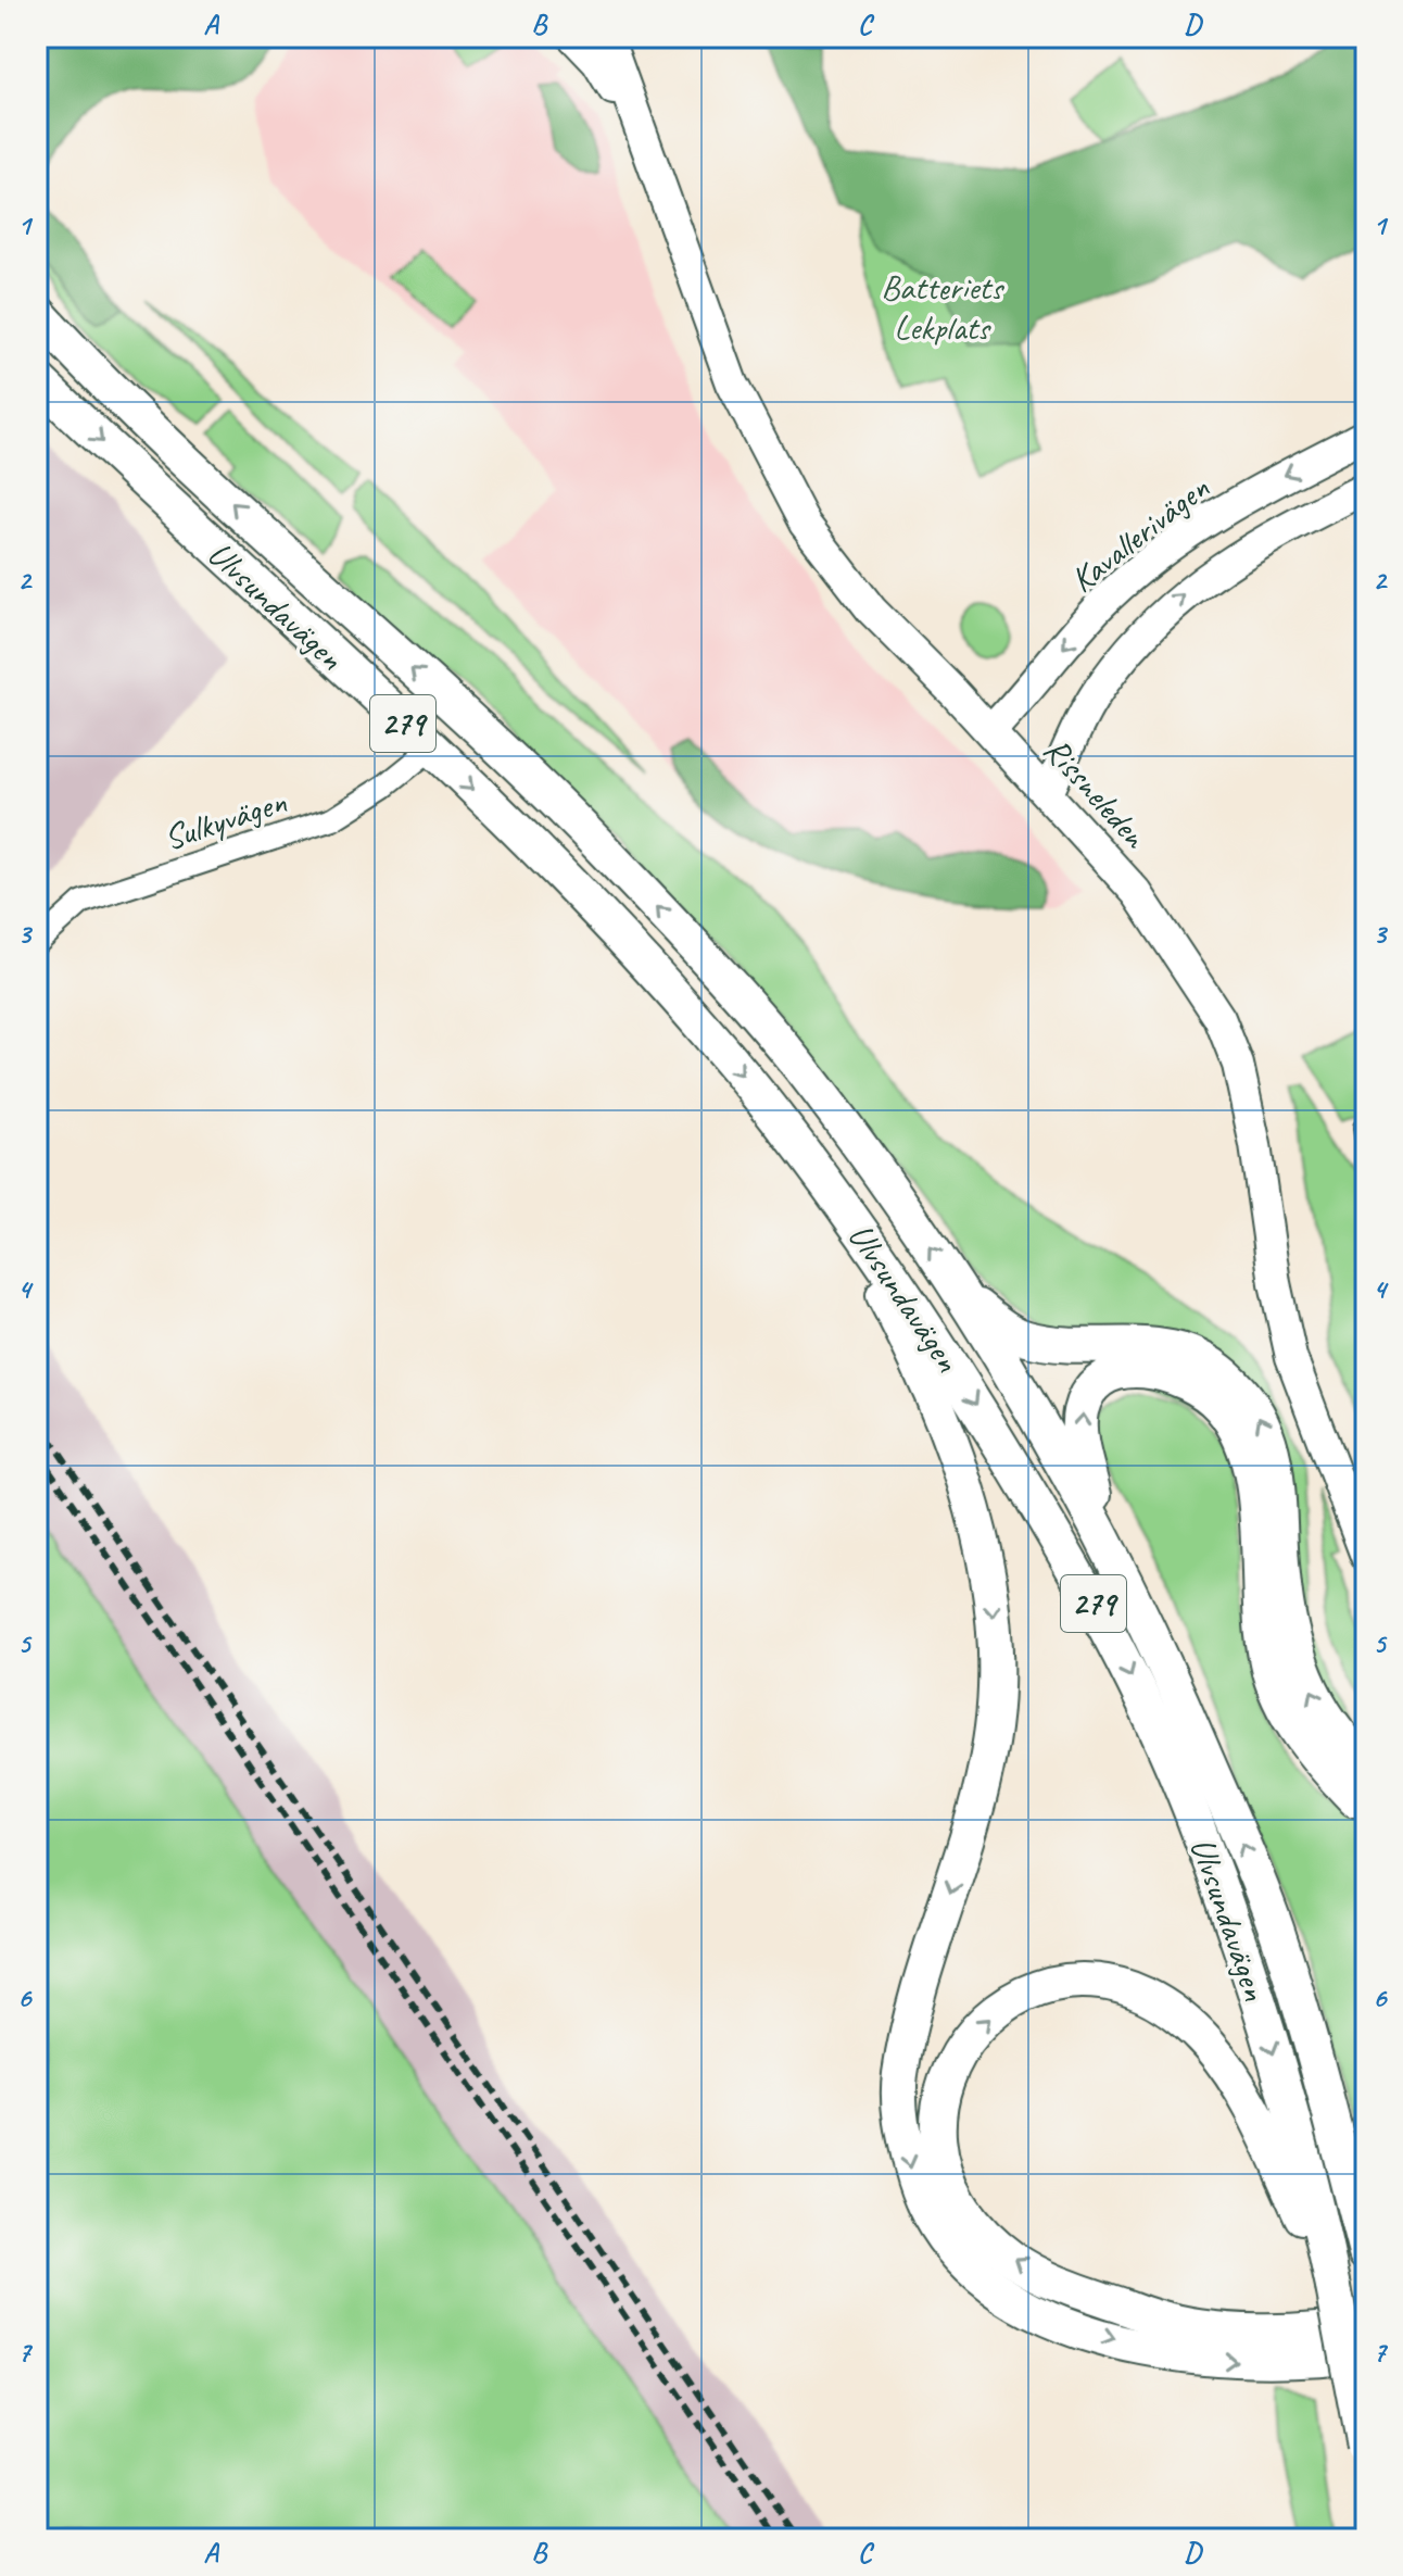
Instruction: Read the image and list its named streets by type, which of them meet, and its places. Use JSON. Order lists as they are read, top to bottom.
{
  "streets": {
    "main road": ["Ulvsundavägen", "279"],
    "street": ["Kavallerivägen", "Rissneleden", "Sulkyvägen"]
  },
  "crossings": [
    ["Kavallerivägen", "Rissneleden"],
    ["Ulvsundavägen", "Sulkyvägen"]
  ],
  "parks": ["Batteriets Lekplats"],
  "grid": {
    "columns": [
      "A",
      "B",
      "C",
      "D"
    ],
    "rows": [
      "1",
      "2",
      "3",
      "4",
      "5",
      "6",
      "7"
    ]
  }
}
